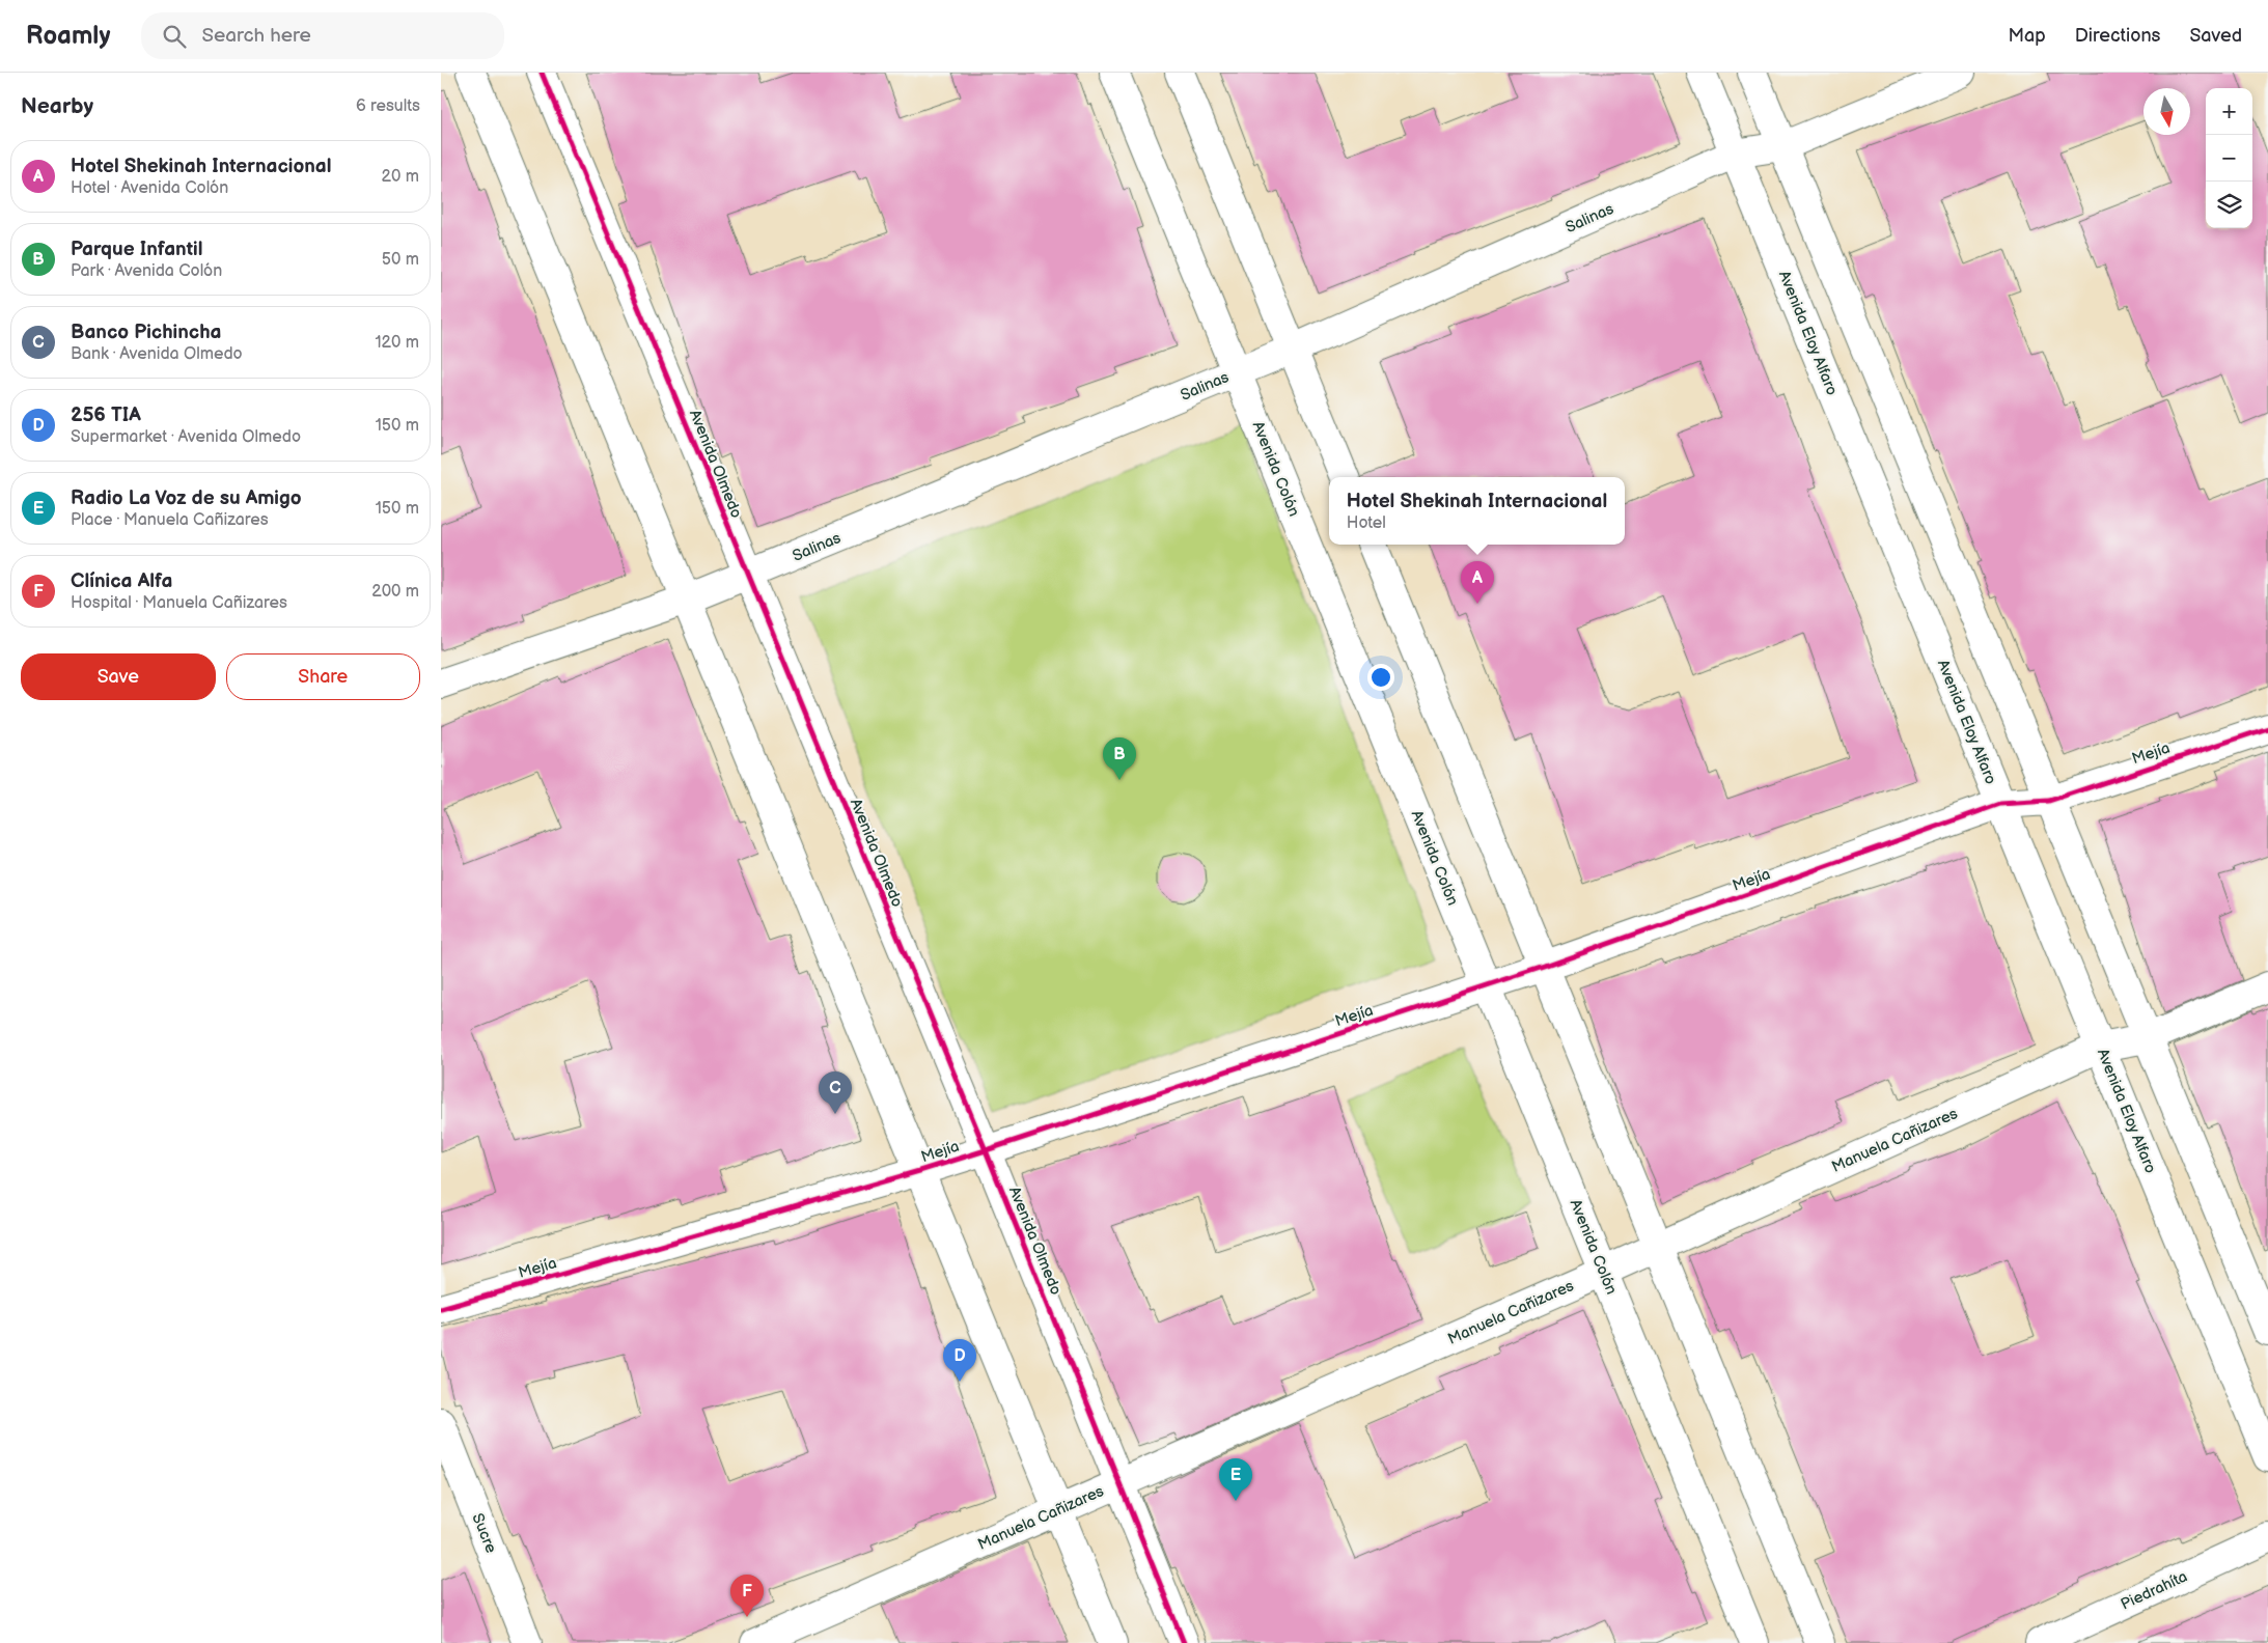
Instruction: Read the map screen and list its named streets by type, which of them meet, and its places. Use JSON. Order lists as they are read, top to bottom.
{
  "streets": {
    "street": [
      "Salinas",
      "Avenida Eloy Alfaro",
      "Avenida Olmedo",
      "Avenida Colón",
      "Mejía",
      "Manuela Cañizares",
      "Sucre",
      "Piedrahíta"
    ]
  },
  "crossings": [
    ["Salinas", "Avenida Eloy Alfaro"],
    ["Salinas", "Avenida Olmedo"],
    ["Salinas", "Avenida Colón"],
    ["Avenida Eloy Alfaro", "Mejía"],
    ["Avenida Eloy Alfaro", "Manuela Cañizares"],
    ["Avenida Olmedo", "Mejía"],
    ["Avenida Olmedo", "Manuela Cañizares"],
    ["Avenida Colón", "Mejía"],
    ["Avenida Colón", "Manuela Cañizares"]
  ],
  "north": "bottom",
  "page": {
    "header": "Roamly",
    "search": "Search here",
    "nav": ["Map", "Directions", "Saved"],
    "heading": ["Nearby", "6 results"],
    "map_buttons": ["+", "−"],
    "list": [
      {
        "mark": "A",
        "name": "Hotel Shekinah Internacional",
        "note": "Hotel · Avenida Colón",
        "value": "20 m"
      },
      {
        "mark": "B",
        "name": "Parque Infantil",
        "note": "Park · Avenida Colón",
        "value": "50 m"
      },
      {
        "mark": "C",
        "name": "Banco Pichincha",
        "note": "Bank · Avenida Olmedo",
        "value": "120 m"
      },
      {
        "mark": "D",
        "name": "256 TIA",
        "note": "Supermarket · Avenida Olmedo",
        "value": "150 m"
      },
      {
        "mark": "E",
        "name": "Radio La Voz de su Amigo",
        "note": "Place · Manuela Cañizares",
        "value": "150 m"
      },
      {
        "mark": "F",
        "name": "Clínica Alfa",
        "note": "Hospital · Manuela Cañizares",
        "value": "200 m"
      }
    ],
    "popup": ["Hotel Shekinah Internacional", "Hotel"],
    "pins": [
      "A",
      "B",
      "C",
      "D",
      "E",
      "F"
    ],
    "buttons": ["Save", "Share"]
  }
}
